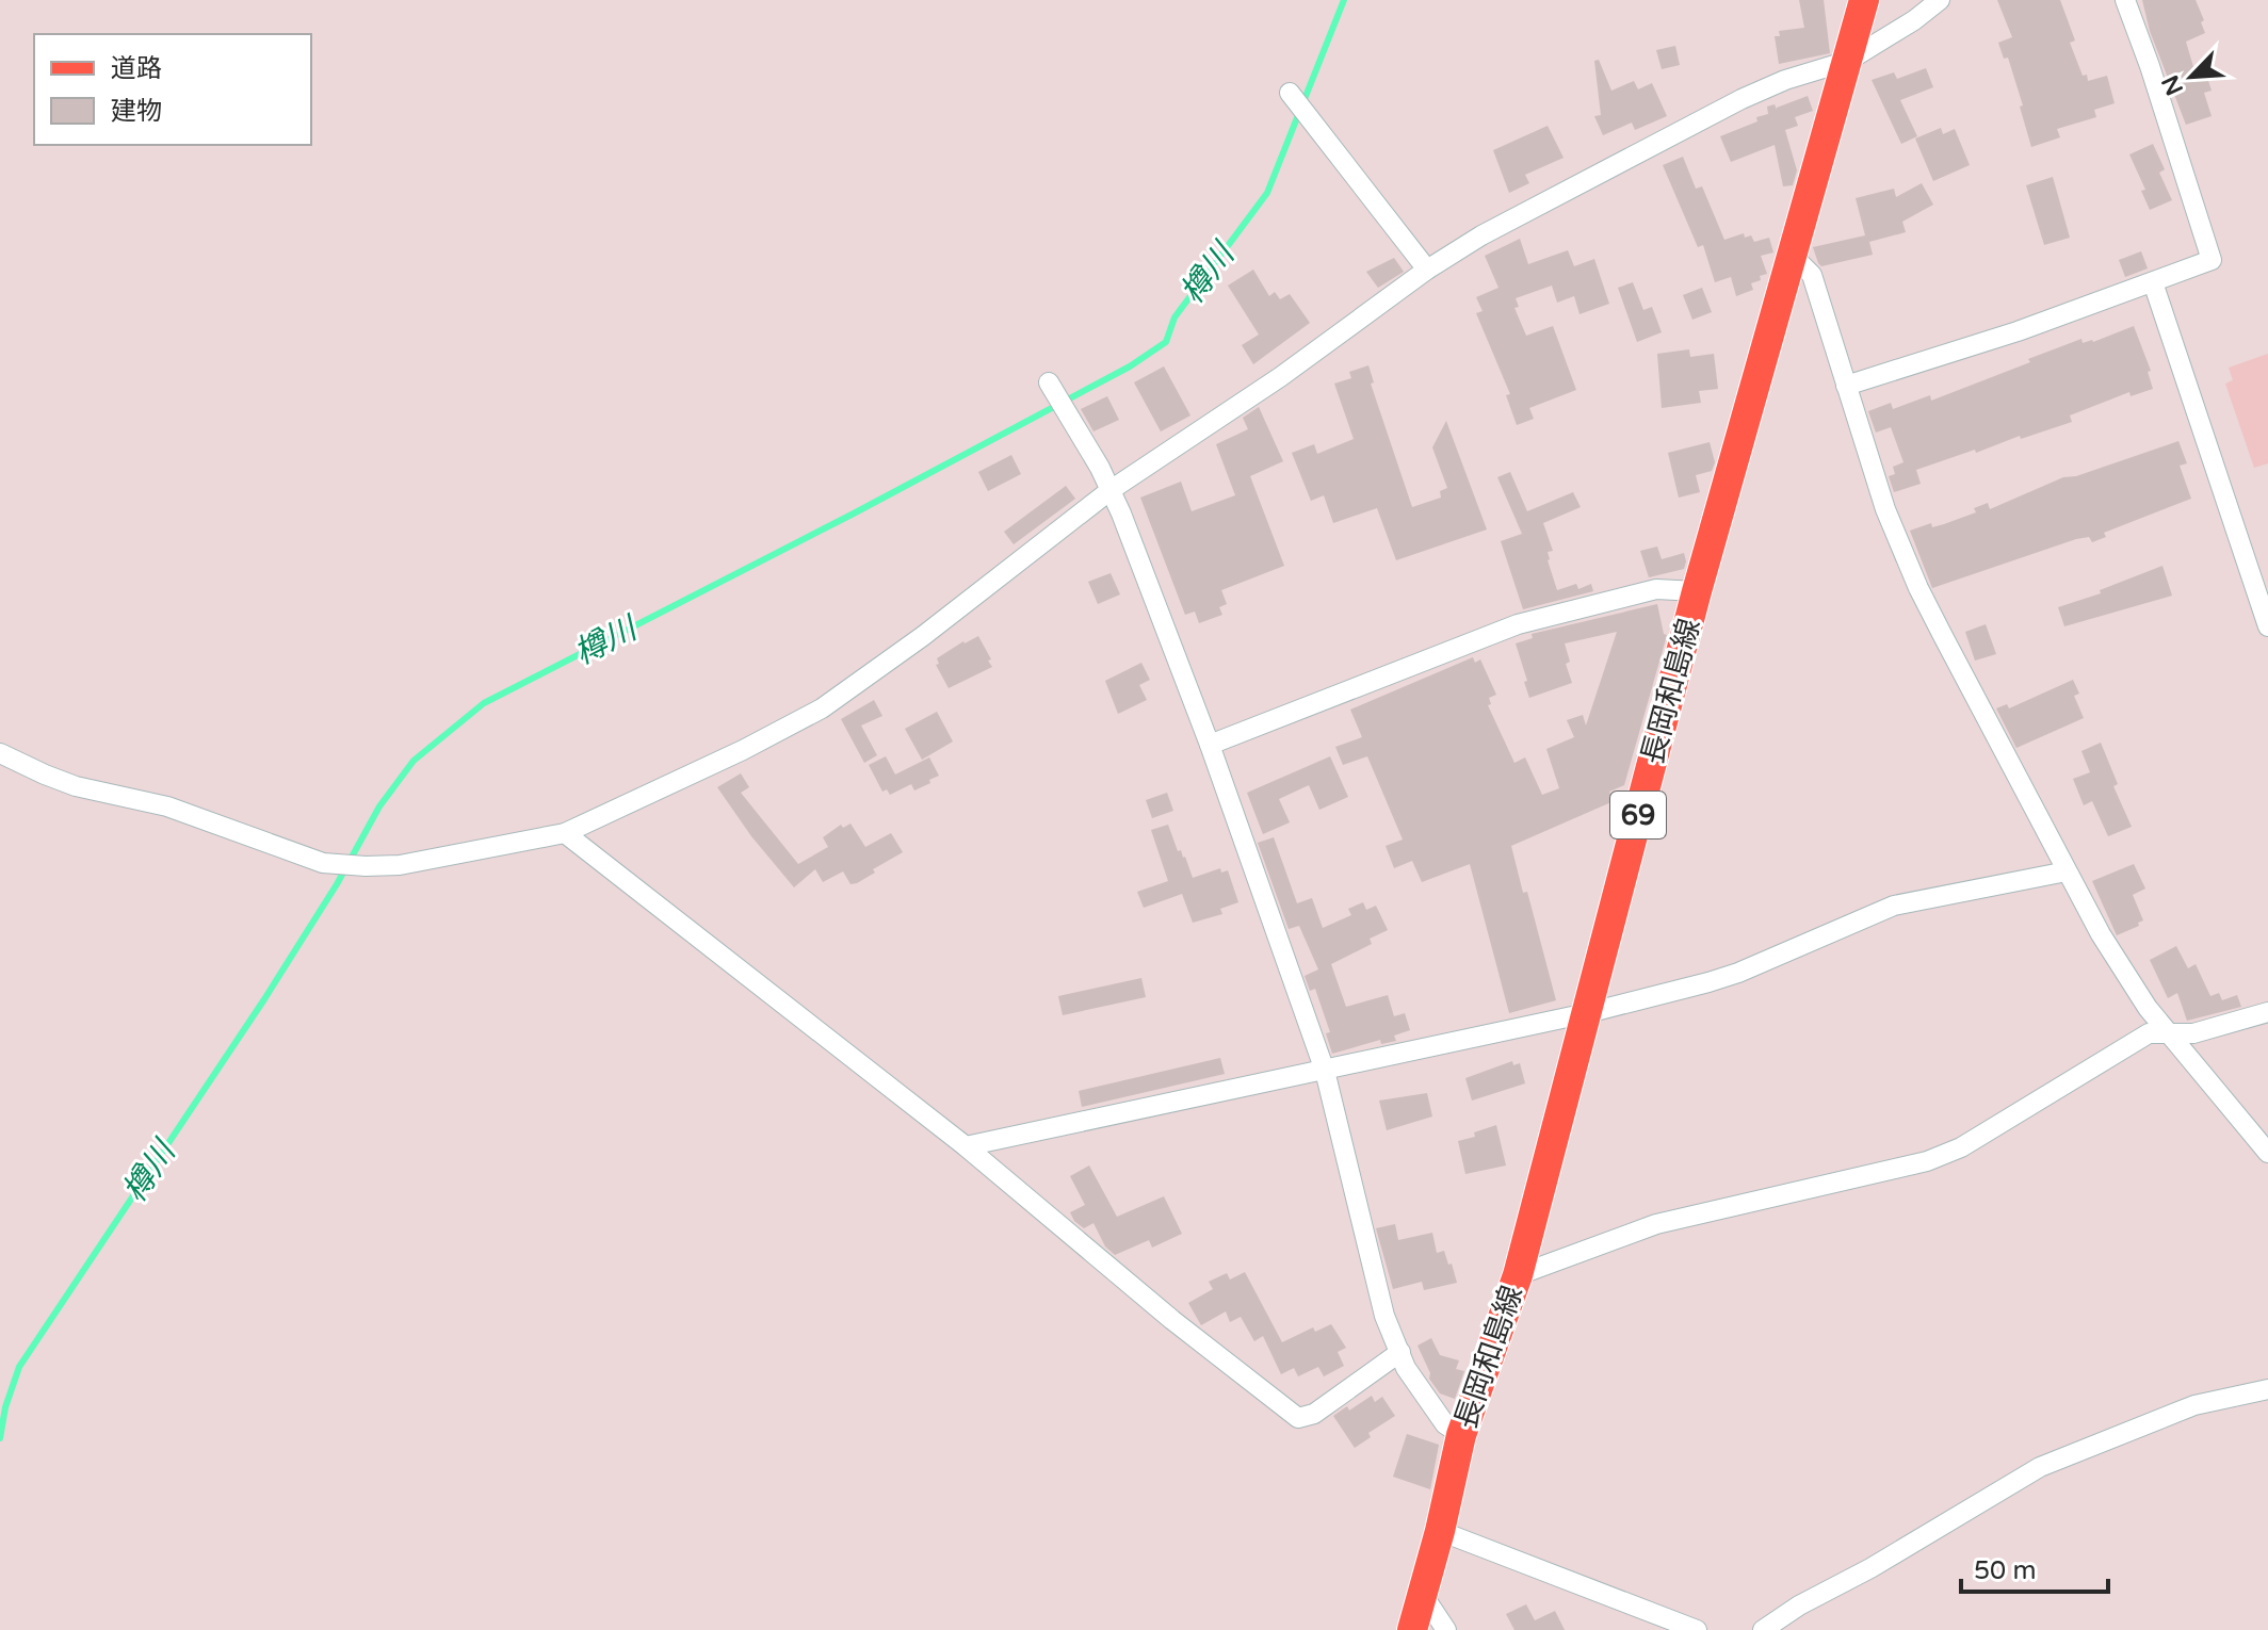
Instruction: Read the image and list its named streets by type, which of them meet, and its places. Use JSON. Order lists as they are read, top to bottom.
{
  "streets": {
    "main road": ["長岡和島線", "69"]
  },
  "water": ["樽川"],
  "legend": ["道路", "建物"],
  "scale_bar": "50 m",
  "north": "bottom left"
}
